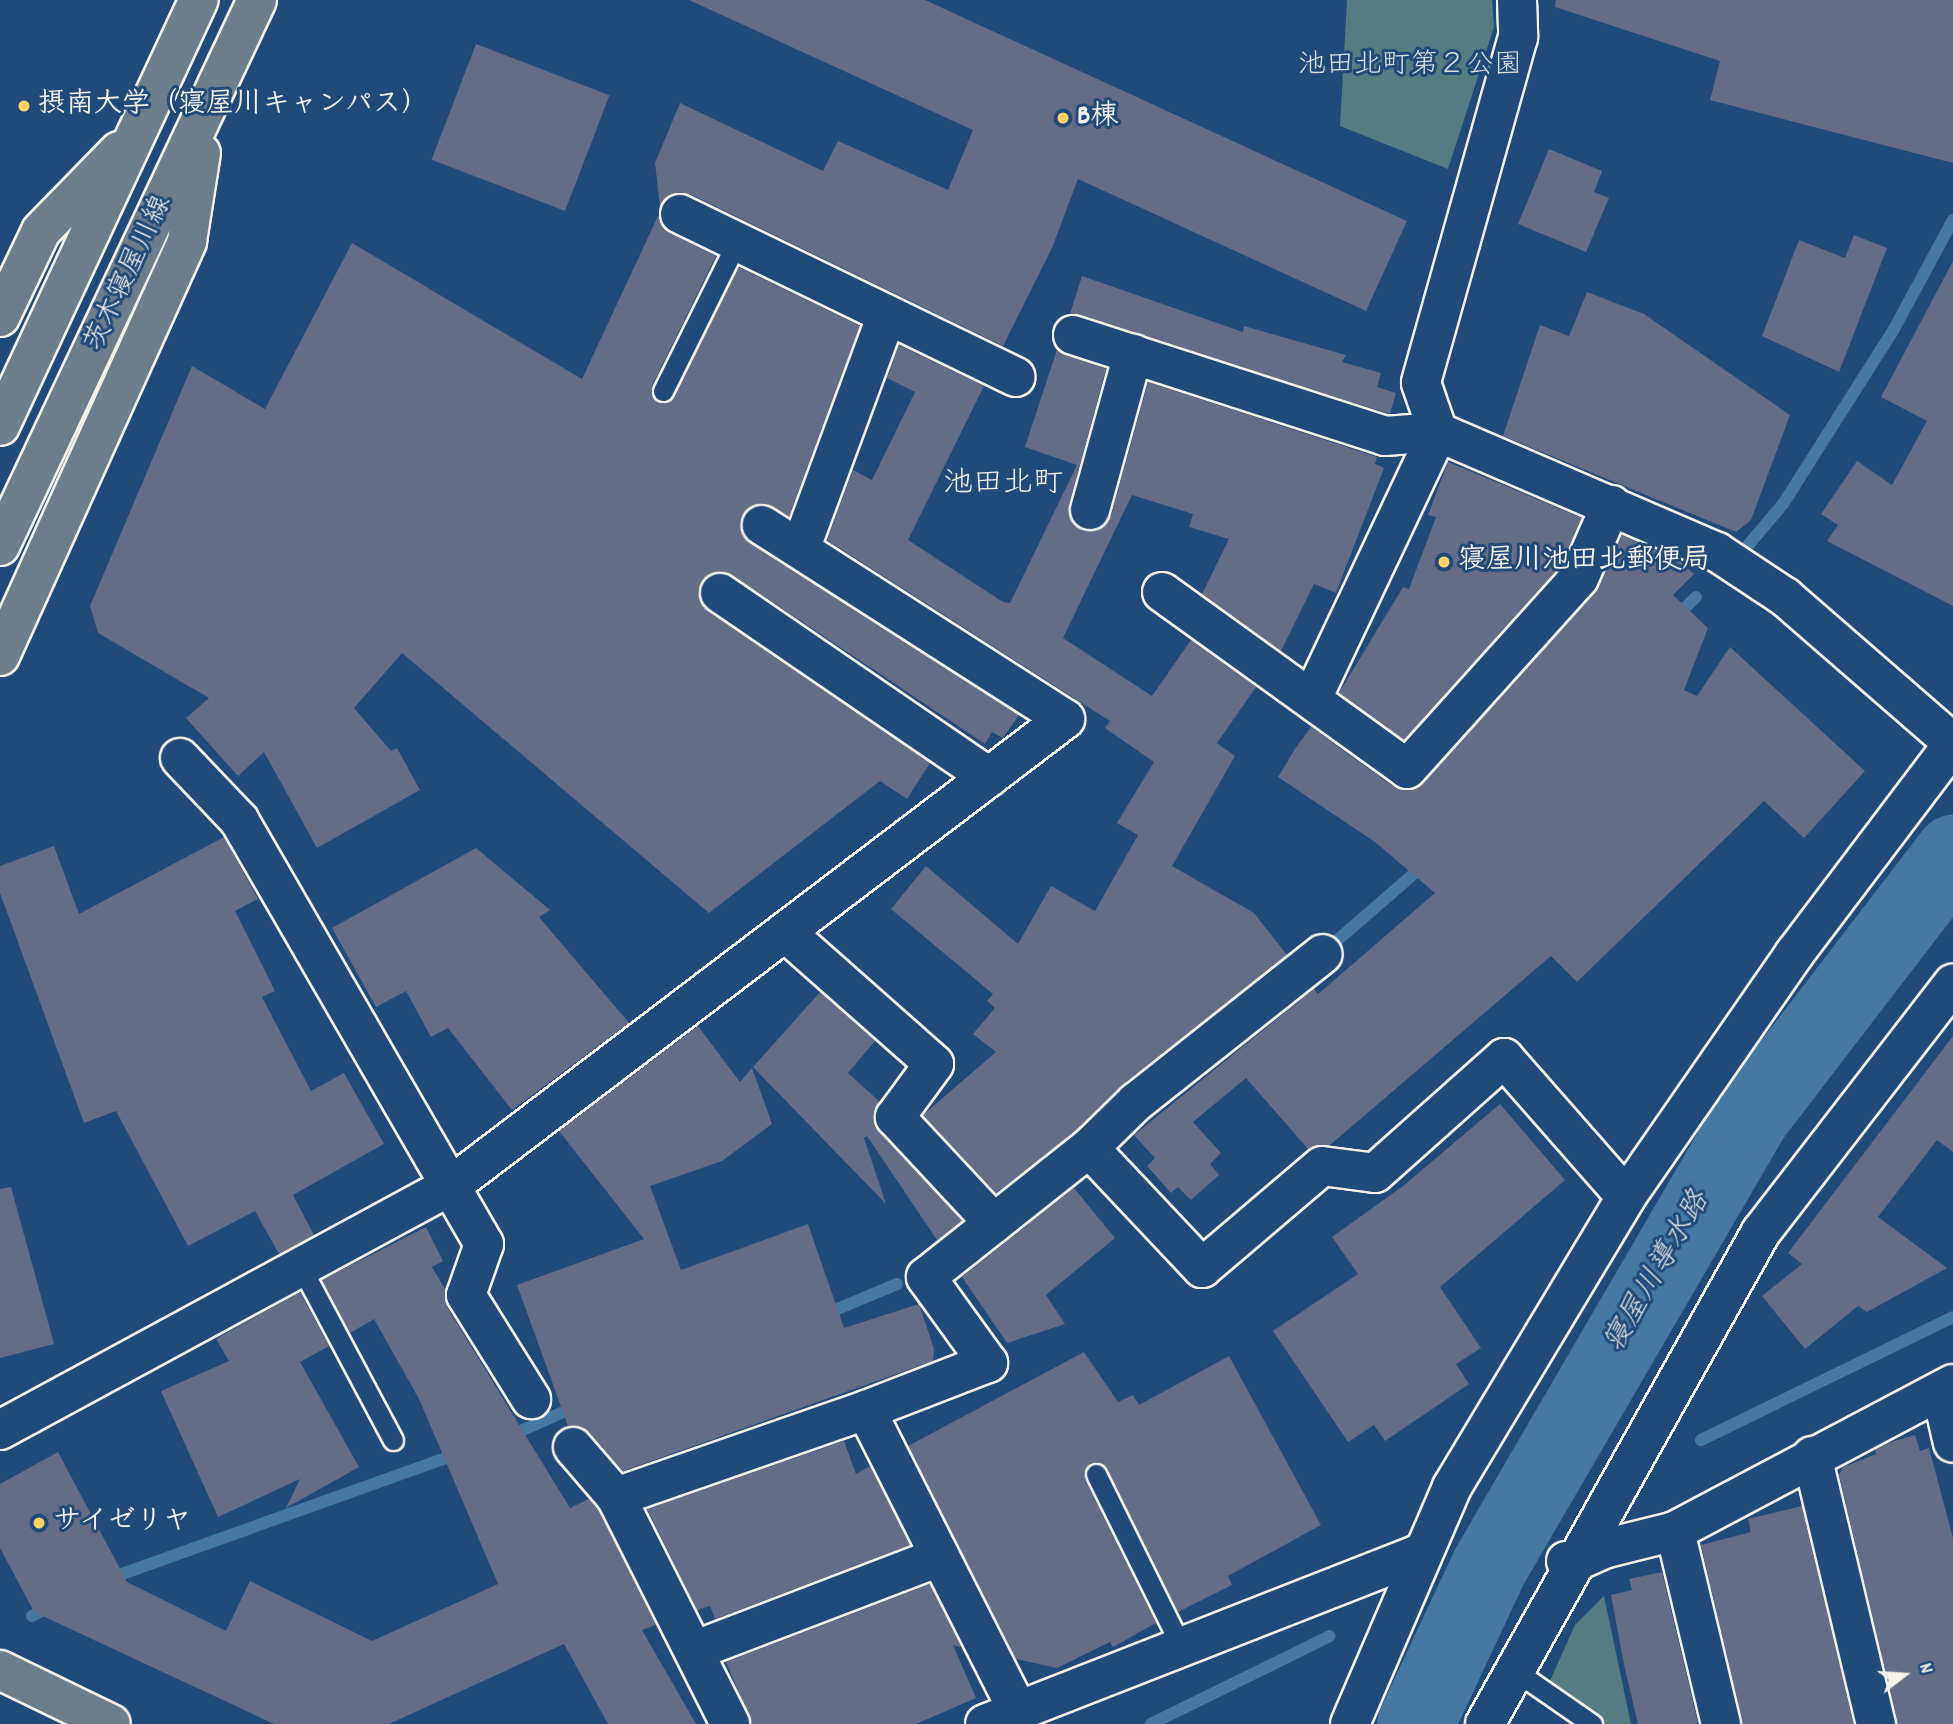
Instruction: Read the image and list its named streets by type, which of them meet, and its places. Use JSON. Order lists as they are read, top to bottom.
{
  "streets": {
    "main road": ["茨木寝屋川線"]
  },
  "districts": ["池田北町"],
  "water": ["寝屋川導水路"],
  "parks": ["池田北町第２公園"],
  "places": [
    "摂南大学（寝屋川キャンパス）",
    "B棟",
    "寝屋川池田北郵便局",
    "サイゼリヤ"
  ],
  "north": "right"
}
